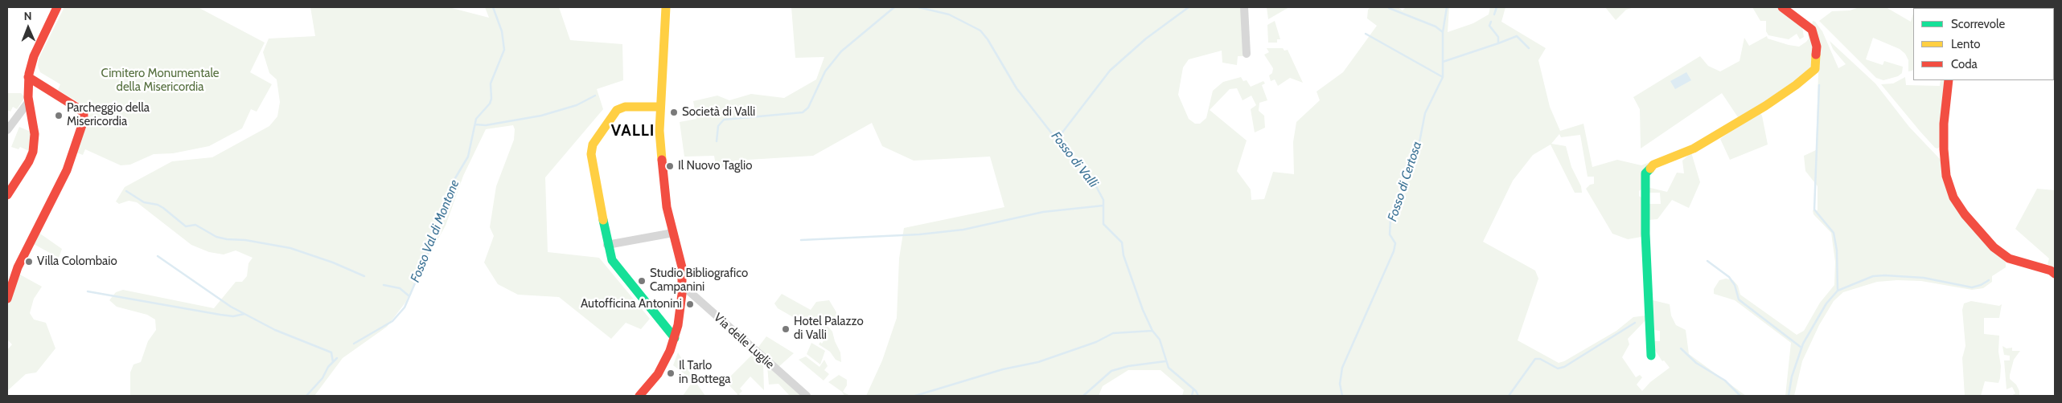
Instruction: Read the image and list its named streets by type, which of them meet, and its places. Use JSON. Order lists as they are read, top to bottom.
{
  "streets": {
    "street": ["Via delle Luglie"]
  },
  "districts": ["VALLI"],
  "water": ["Fosso di Valli", "Fosso di Certosa", "Fosso Val di Montone"],
  "parks": ["Cimitero Monumentale della Misericordia"],
  "places": [
    "Società di Valli",
    "Parcheggio della Misericordia",
    "Il Nuovo Taglio",
    "Villa Colombaio",
    "Studio Bibliografico Campanini",
    "Autofficina Antonini",
    "Hotel Palazzo di Valli",
    "Il Tarlo in Bottega"
  ],
  "legend": ["Scorrevole", "Lento", "Coda"],
  "north": "top"
}
